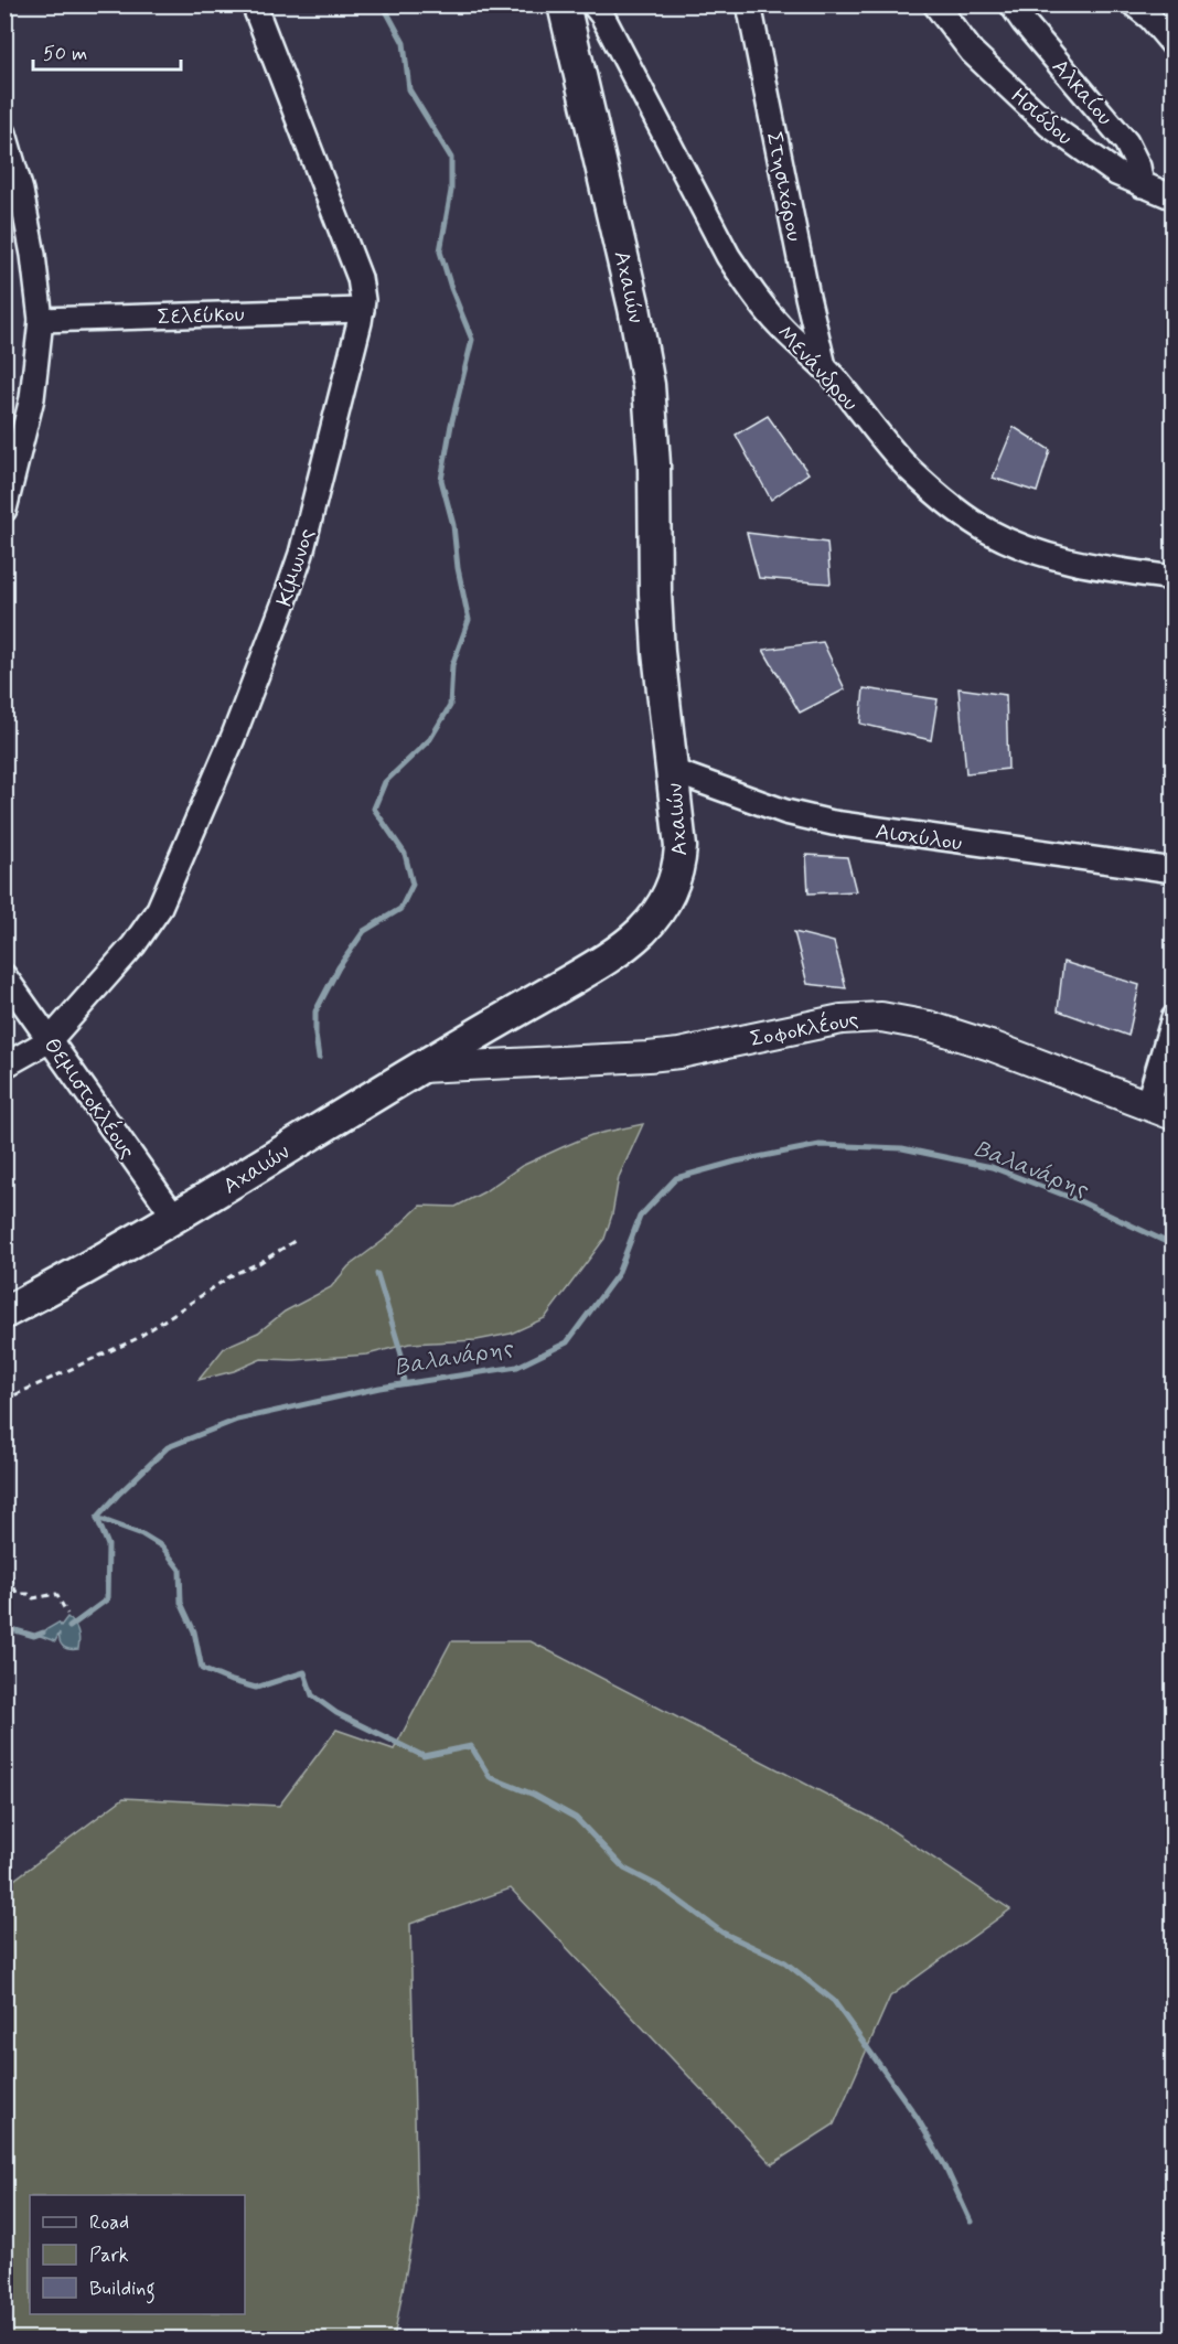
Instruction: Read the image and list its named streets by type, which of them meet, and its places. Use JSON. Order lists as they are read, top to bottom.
{
  "streets": {
    "main road": ["Αχαιών"],
    "street": [
      "Αλκαίου",
      "Ησιόδου",
      "Στησιχόρου",
      "Σελεύκου",
      "Μενάνδρου",
      "Κίμωνος",
      "Αισχύλου",
      "Σοφοκλέους",
      "Θεμιστοκλέους"
    ]
  },
  "crossings": [
    ["Αλκαίου", "Ησιόδου"],
    ["Στησιχόρου", "Μενάνδρου"],
    ["Αχαιών", "Αισχύλου"],
    ["Αχαιών", "Σοφοκλέους"],
    ["Αχαιών", "Θεμιστοκλέους"],
    ["Σελεύκου", "Κίμωνος"],
    ["Κίμωνος", "Θεμιστοκλέους"]
  ],
  "water": ["Βαλανάρης"],
  "legend": ["Road", "Park", "Building"],
  "scale_bar": "50 m"
}
